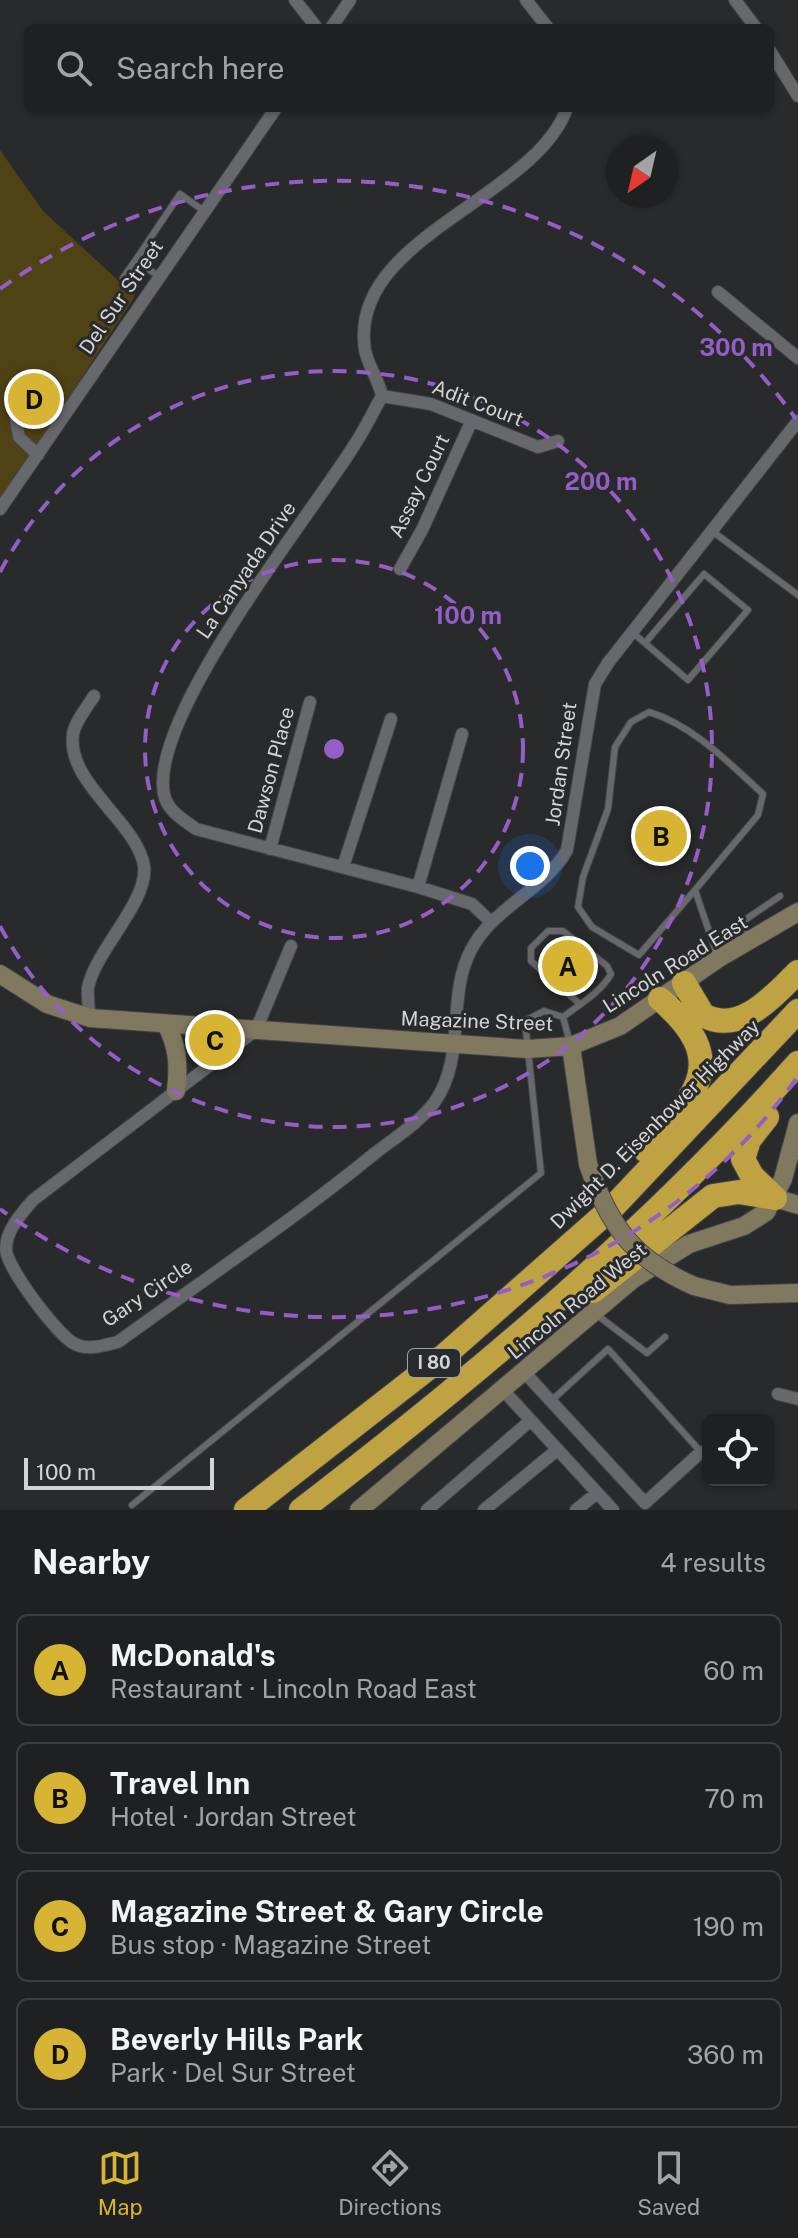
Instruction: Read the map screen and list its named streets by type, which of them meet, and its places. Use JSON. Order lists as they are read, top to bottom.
{
  "streets": {
    "highway": ["Dwight D. Eisenhower Highway", "I 80"],
    "street": [
      "Del Sur Street",
      "Adit Court",
      "Assay Court",
      "La Canyada Drive",
      "Jordan Street",
      "Dawson Place",
      "Lincoln Road East",
      "Magazine Street",
      "Gary Circle",
      "Lincoln Road West"
    ]
  },
  "crossings": [
    ["Adit Court", "Assay Court"],
    ["Adit Court", "La Canyada Drive"],
    ["La Canyada Drive", "Jordan Street"],
    ["La Canyada Drive", "Dawson Place"],
    ["Jordan Street", "Magazine Street"],
    ["Jordan Street", "Gary Circle"],
    ["Lincoln Road East", "Magazine Street"],
    ["Magazine Street", "Gary Circle"]
  ],
  "scale_bar": "100 m",
  "north": "bottom left",
  "page": {
    "search": "Search here",
    "pins": [
      "D",
      "B",
      "A",
      "C"
    ],
    "scale": "100 m",
    "heading": ["Nearby", "4 results"],
    "list": [
      {
        "mark": "A",
        "name": "McDonald's",
        "note": "Restaurant · Lincoln Road East",
        "value": "60 m"
      },
      {
        "mark": "B",
        "name": "Travel Inn",
        "note": "Hotel · Jordan Street",
        "value": "70 m"
      },
      {
        "mark": "C",
        "name": "Magazine Street & Gary Circle",
        "note": "Bus stop · Magazine Street",
        "value": "190 m"
      },
      {
        "mark": "D",
        "name": "Beverly Hills Park",
        "note": "Park · Del Sur Street",
        "value": "360 m"
      }
    ],
    "nav": ["Map", "Directions", "Saved"]
  },
  "rings": ["300 m", "200 m", "100 m"]
}
